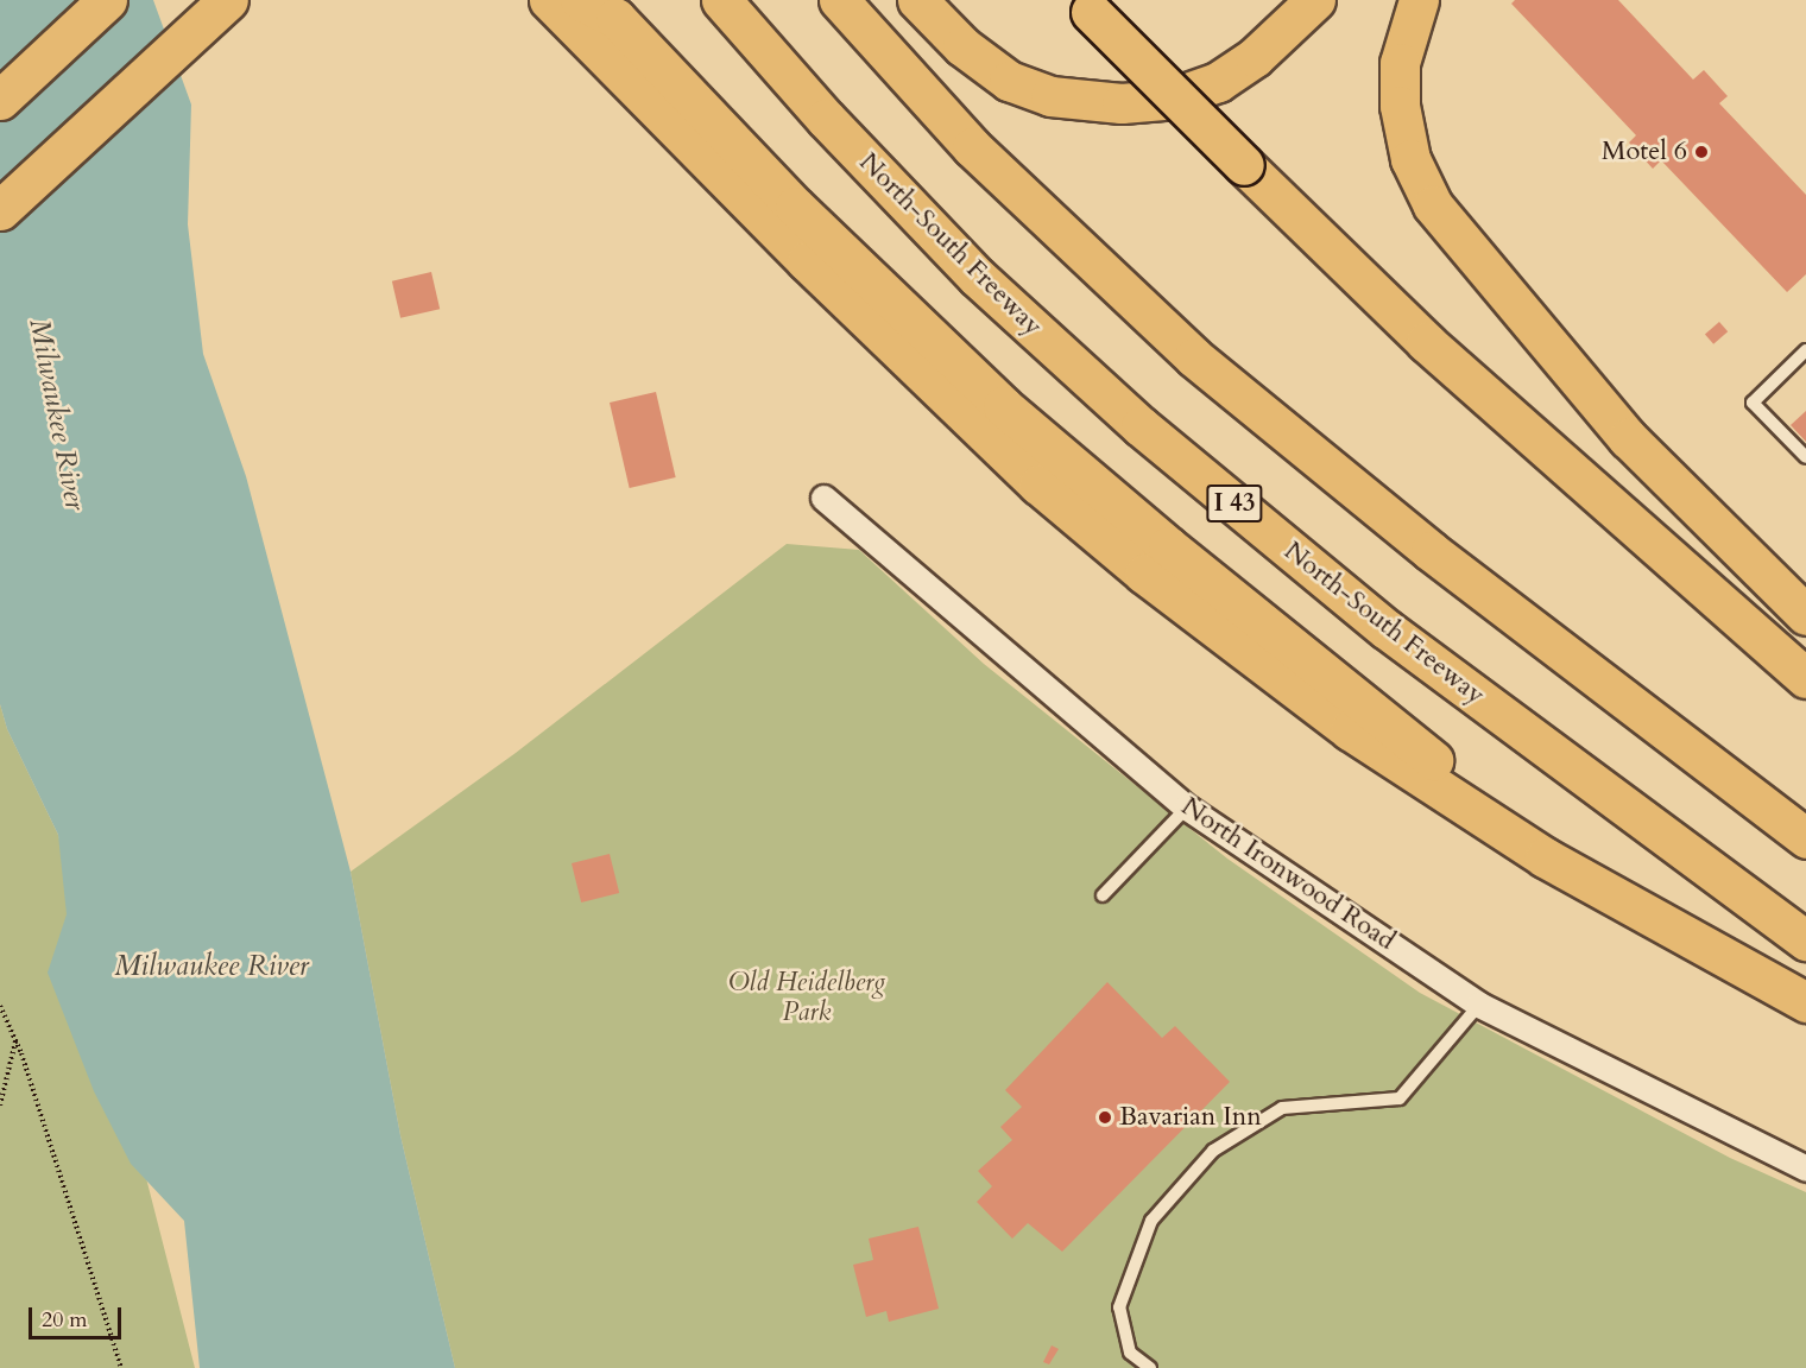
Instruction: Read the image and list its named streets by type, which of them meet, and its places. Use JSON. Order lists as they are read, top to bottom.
{
  "streets": {
    "main road": ["North-South Freeway", "I 43"],
    "street": ["North Ironwood Road"]
  },
  "water": ["Milwaukee River"],
  "parks": ["Old Heidelberg Park"],
  "places": ["Motel 6", "Bavarian Inn"],
  "scale_bar": "20 m"
}
